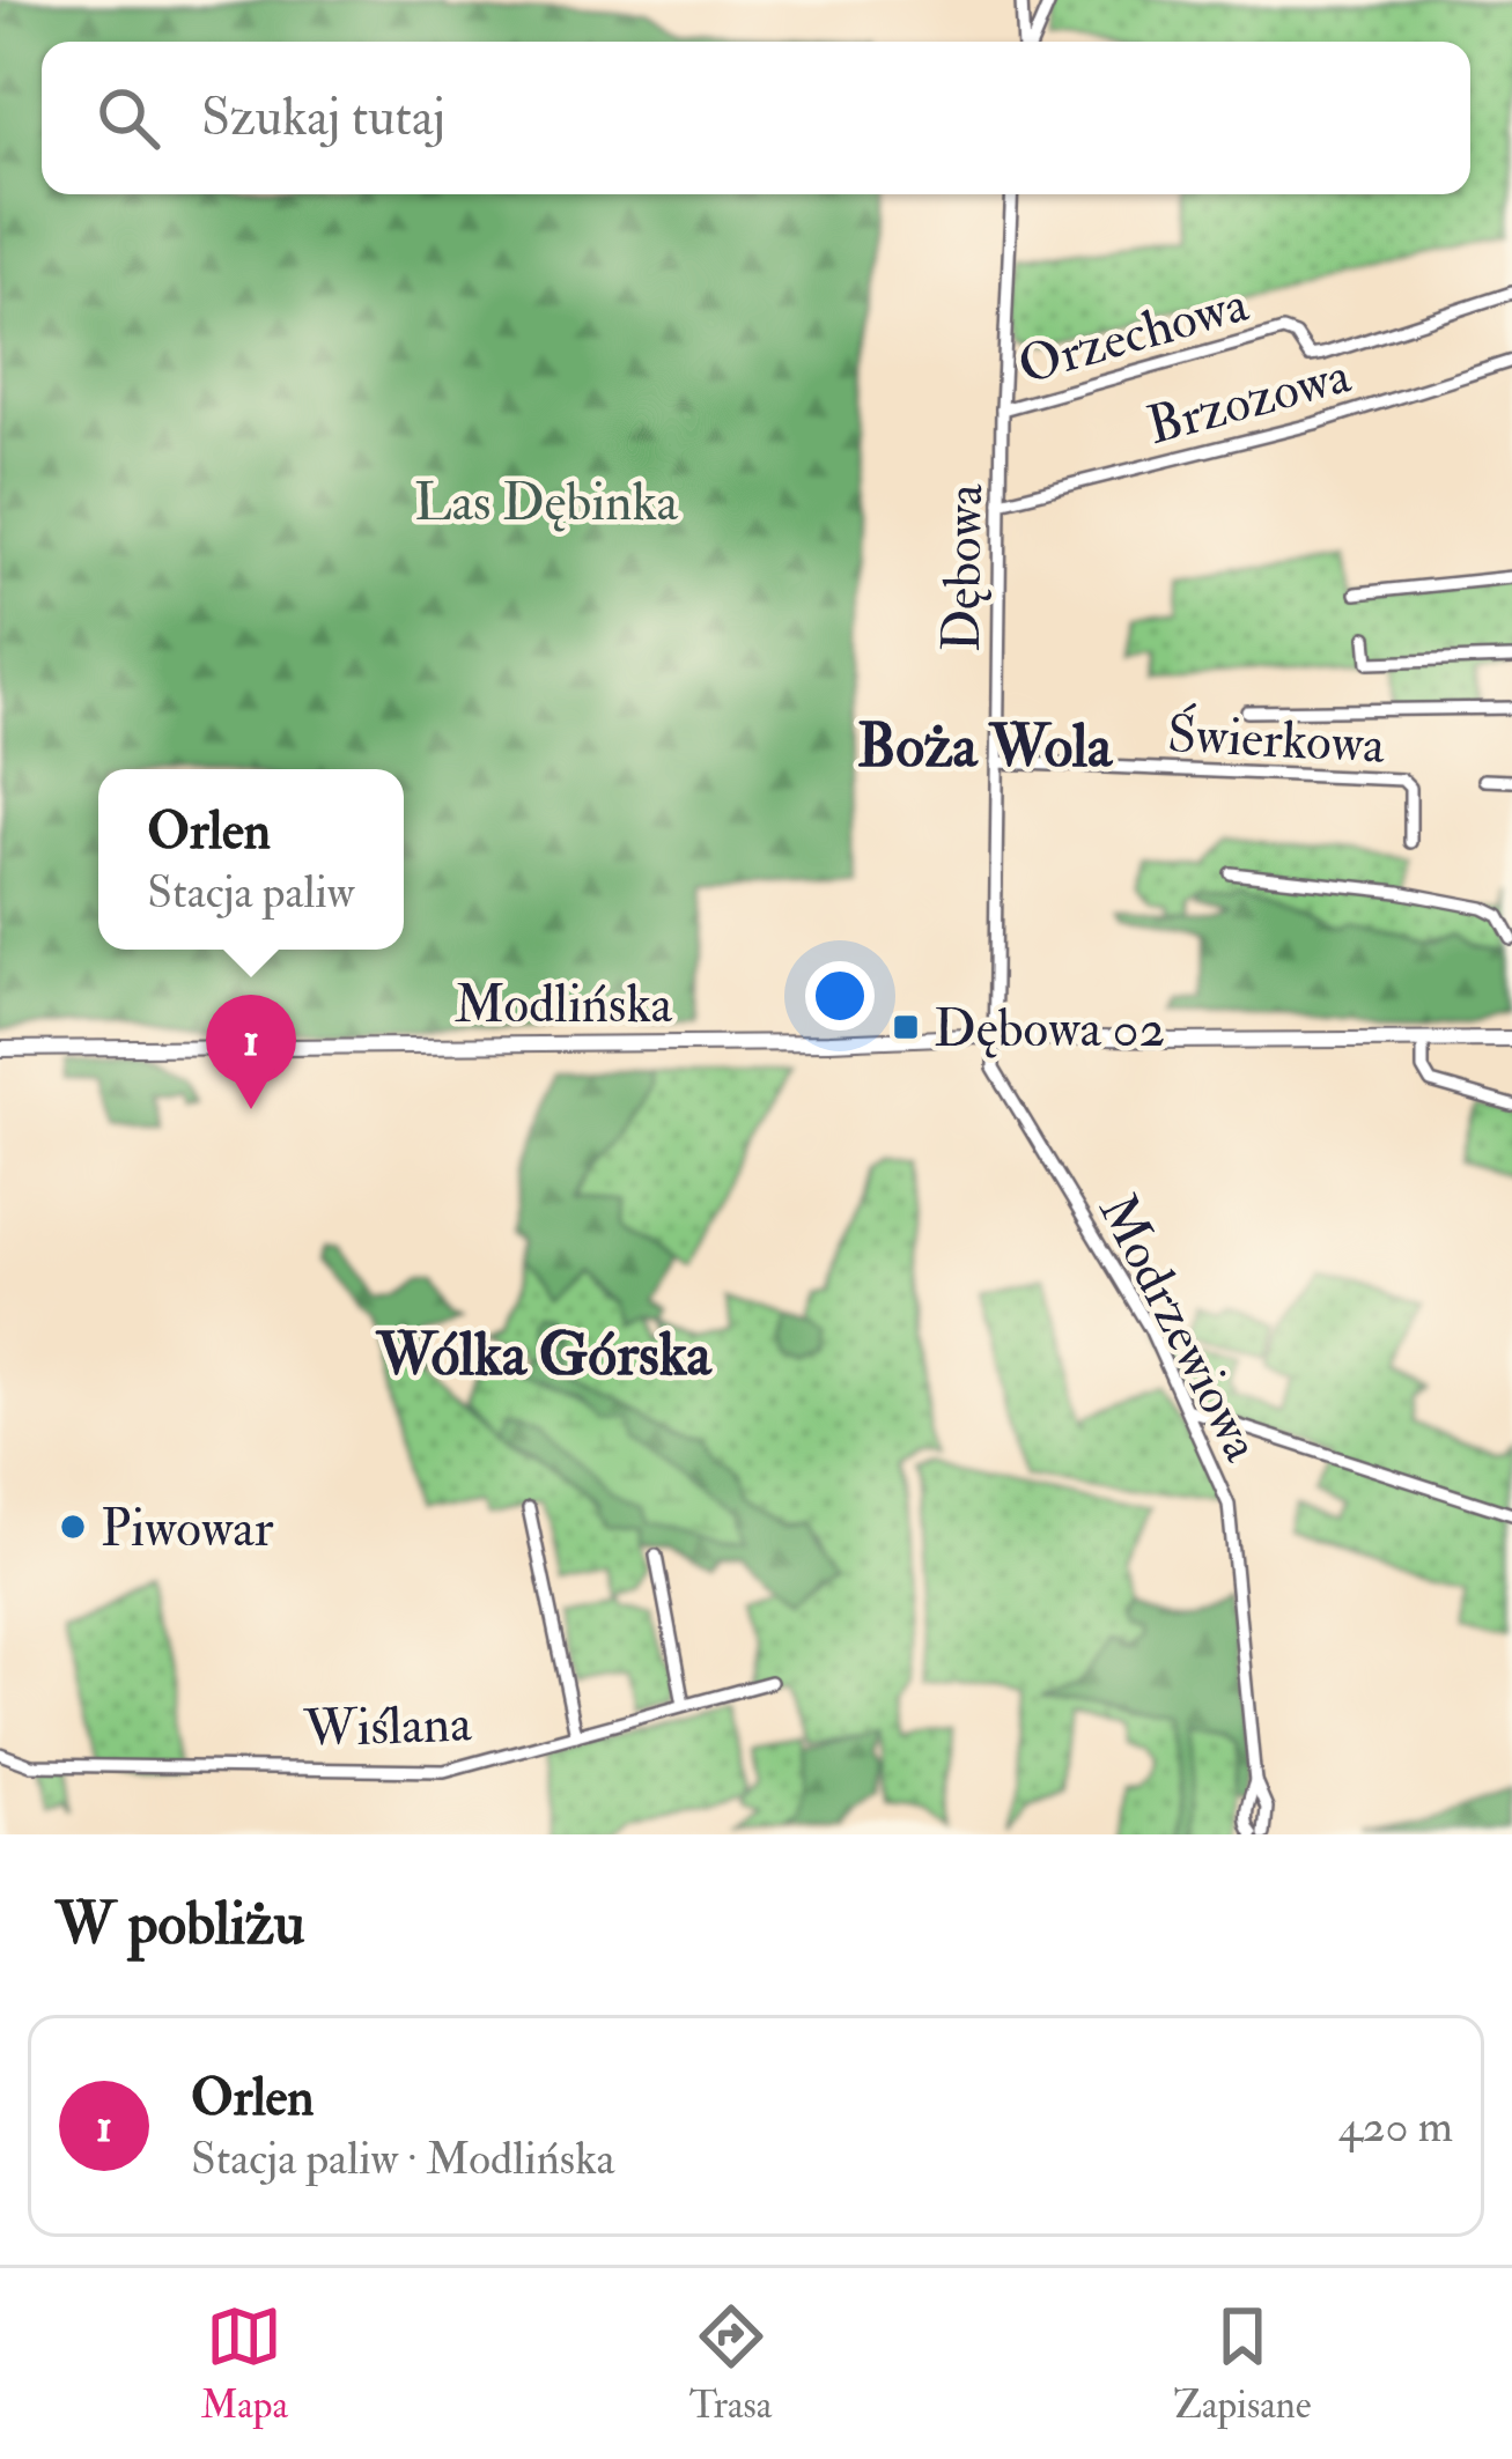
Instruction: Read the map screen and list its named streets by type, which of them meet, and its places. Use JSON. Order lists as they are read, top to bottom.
{
  "streets": {
    "main road": ["Modlińska"],
    "street": [
      "Orzechowa",
      "Brzozowa",
      "Dębowa",
      "Świerkowa",
      "Modrzewiowa",
      "Wiślana"
    ]
  },
  "crossings": [
    ["Orzechowa", "Dębowa"],
    ["Brzozowa", "Dębowa"],
    ["Dębowa", "Świerkowa"],
    ["Dębowa", "Modlińska"],
    ["Dębowa", "Modrzewiowa"],
    ["Modlińska", "Modrzewiowa"]
  ],
  "districts": ["Boża Wola", "Wólka Górska"],
  "parks": ["Las Dębinka"],
  "places": {
    "transit": ["Dębowa 02"],
    "other": ["Piwowar"]
  },
  "page": {
    "search": "Szukaj tutaj",
    "popup": ["Orlen", "Stacja paliw"],
    "pins": "1",
    "heading": "W pobliżu",
    "list": [
      {
        "mark": "1",
        "name": "Orlen",
        "note": "Stacja paliw · Modlińska",
        "value": "420 m"
      }
    ],
    "nav": ["Mapa", "Trasa", "Zapisane"]
  }
}
